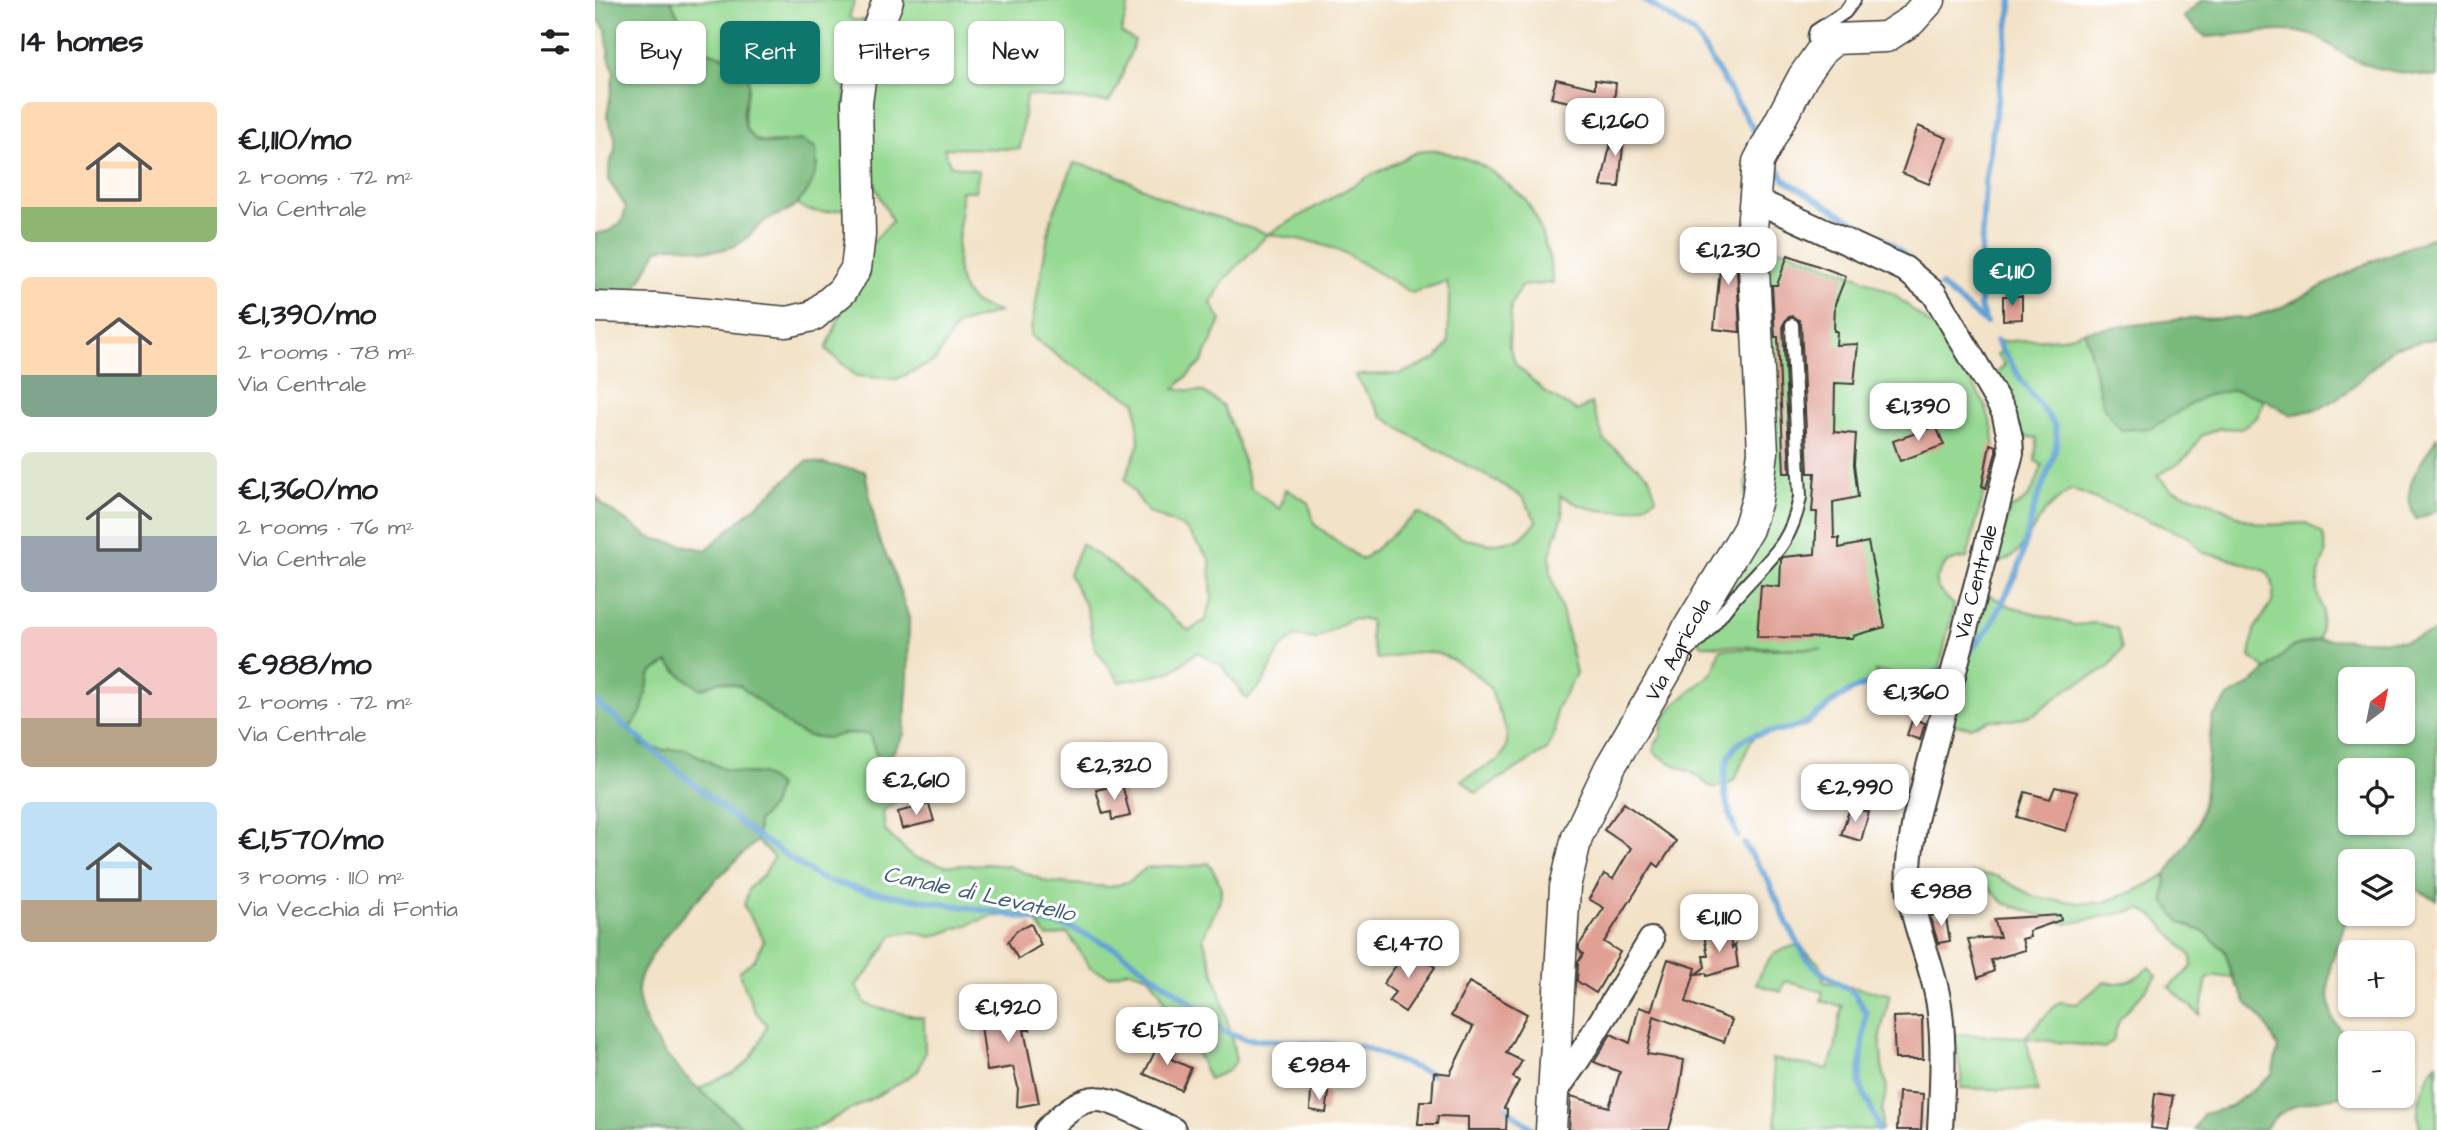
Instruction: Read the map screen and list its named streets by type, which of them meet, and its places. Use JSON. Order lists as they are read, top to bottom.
{
  "streets": {
    "street": ["Via Centrale", "Via Agricola"]
  },
  "crossings": [
    ["Via Centrale", "Via Agricola"]
  ],
  "water": ["Canale di Levatello"],
  "north": "top right",
  "page": {
    "heading": "14 homes",
    "chip": [
      "Buy",
      "Rent",
      "Filters",
      "New"
    ],
    "list": [
      {
        "name": "€1,110/mo",
        "note": "2 rooms · 72 m² · Via Centrale"
      },
      {
        "name": "€1,390/mo",
        "note": "2 rooms · 78 m² · Via Centrale"
      },
      {
        "name": "€1,360/mo",
        "note": "2 rooms · 76 m² · Via Centrale"
      },
      {
        "name": "€988/mo",
        "note": "2 rooms · 72 m² · Via Centrale"
      },
      {
        "name": "€1,570/mo",
        "note": "3 rooms · 110 m² · Via Vecchia di Fontia"
      }
    ],
    "price": [
      "€1,260",
      "€1,230",
      "€1,110",
      "€1,390",
      "€1,360",
      "€2,320",
      "€2,610",
      "€2,990",
      "€988",
      "€1,110",
      "€1,470",
      "€1,920",
      "€1,570",
      "€984"
    ],
    "map_buttons": ["+", "−"]
  }
}
